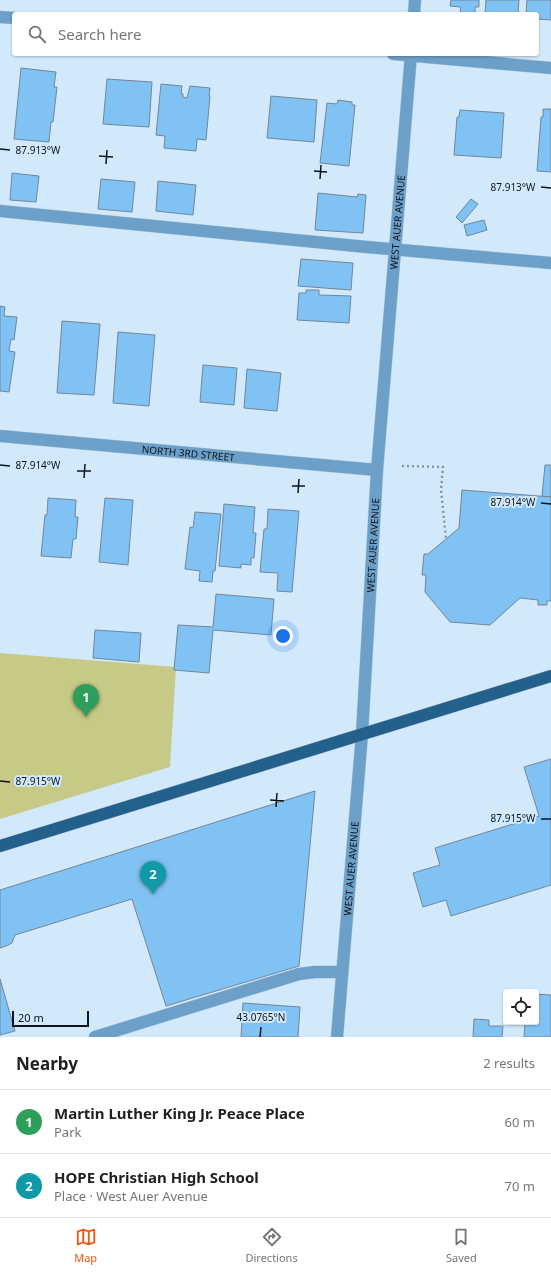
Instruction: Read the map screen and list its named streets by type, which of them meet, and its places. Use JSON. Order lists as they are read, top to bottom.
{
  "streets": {
    "street": ["WEST AUER AVENUE", "NORTH 3RD STREET"]
  },
  "crossings": [
    ["WEST AUER AVENUE", "NORTH 3RD STREET"]
  ],
  "scale_bar": "20 m",
  "page": {
    "search": "Search here",
    "pins": ["1", "2"],
    "scale": "20 m",
    "heading": ["Nearby", "2 results"],
    "list": [
      {
        "mark": "1",
        "name": "Martin Luther King Jr. Peace Place",
        "note": "Park",
        "value": "60 m"
      },
      {
        "mark": "2",
        "name": "HOPE Christian High School",
        "note": "Place · West Auer Avenue",
        "value": "70 m"
      }
    ],
    "nav": ["Map", "Directions", "Saved"]
  },
  "coordinates": [
    "87.913°W",
    "87.914°W",
    "87.915°W",
    "43.0765°N"
  ]
}
